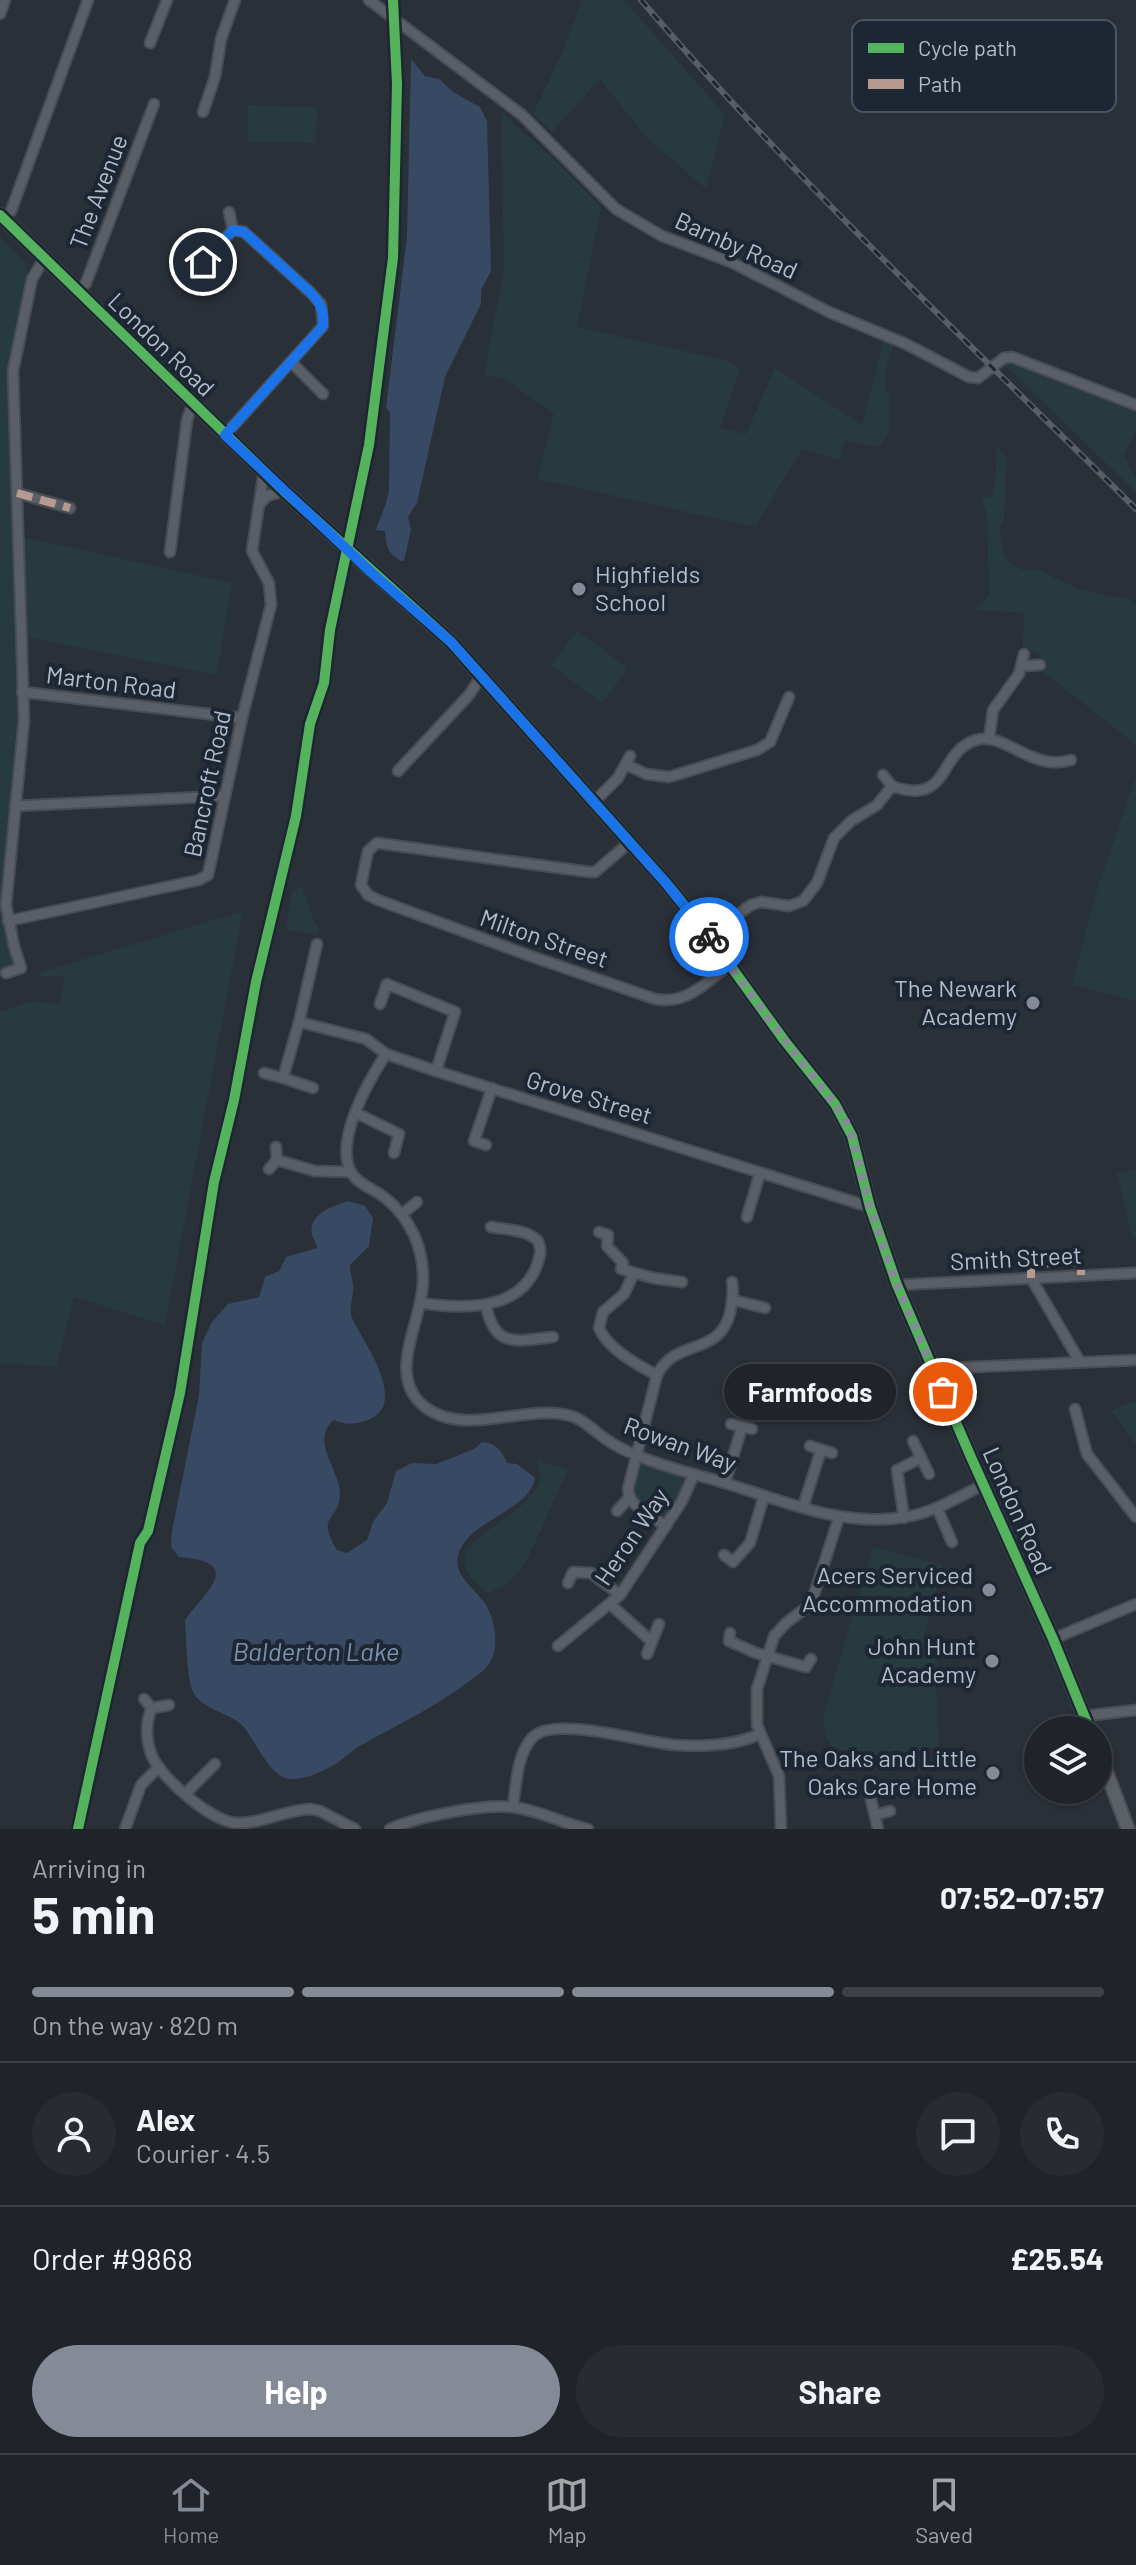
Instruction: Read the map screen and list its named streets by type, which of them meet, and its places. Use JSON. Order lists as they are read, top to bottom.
{
  "streets": {
    "main road": ["London Road"],
    "street": [
      "The Avenue",
      "Barnby Road",
      "Marton Road",
      "Bancroft Road",
      "Milton Street",
      "Grove Street",
      "Smith Street",
      "Rowan Way",
      "Heron Way"
    ]
  },
  "crossings": [
    ["The Avenue", "London Road"],
    ["London Road", "Bancroft Road"],
    ["London Road", "Milton Street"],
    ["London Road", "Grove Street"],
    ["London Road", "Smith Street"],
    ["London Road", "Rowan Way"],
    ["Marton Road", "Bancroft Road"],
    ["Rowan Way", "Heron Way"]
  ],
  "water": ["Balderton Lake"],
  "places": [
    "Highfields School",
    "The Newark Academy",
    "Farmfoods",
    "Acers Serviced Accommodation",
    "John Hunt Academy",
    "The Oaks and Little Oaks Care Home"
  ],
  "legend": ["Cycle path", "Path"],
  "page": {
    "bubble": "Farmfoods",
    "heading": ["5 min", "Arriving in", "07:52–07:57"],
    "panel": [
      "Alex",
      "Courier · 4.5",
      "Order #9868",
      "£25.54"
    ],
    "bar": "On the way · 820 m",
    "buttons": ["Help", "Share"],
    "tabs": ["Home", "Map", "Saved"]
  }
}
